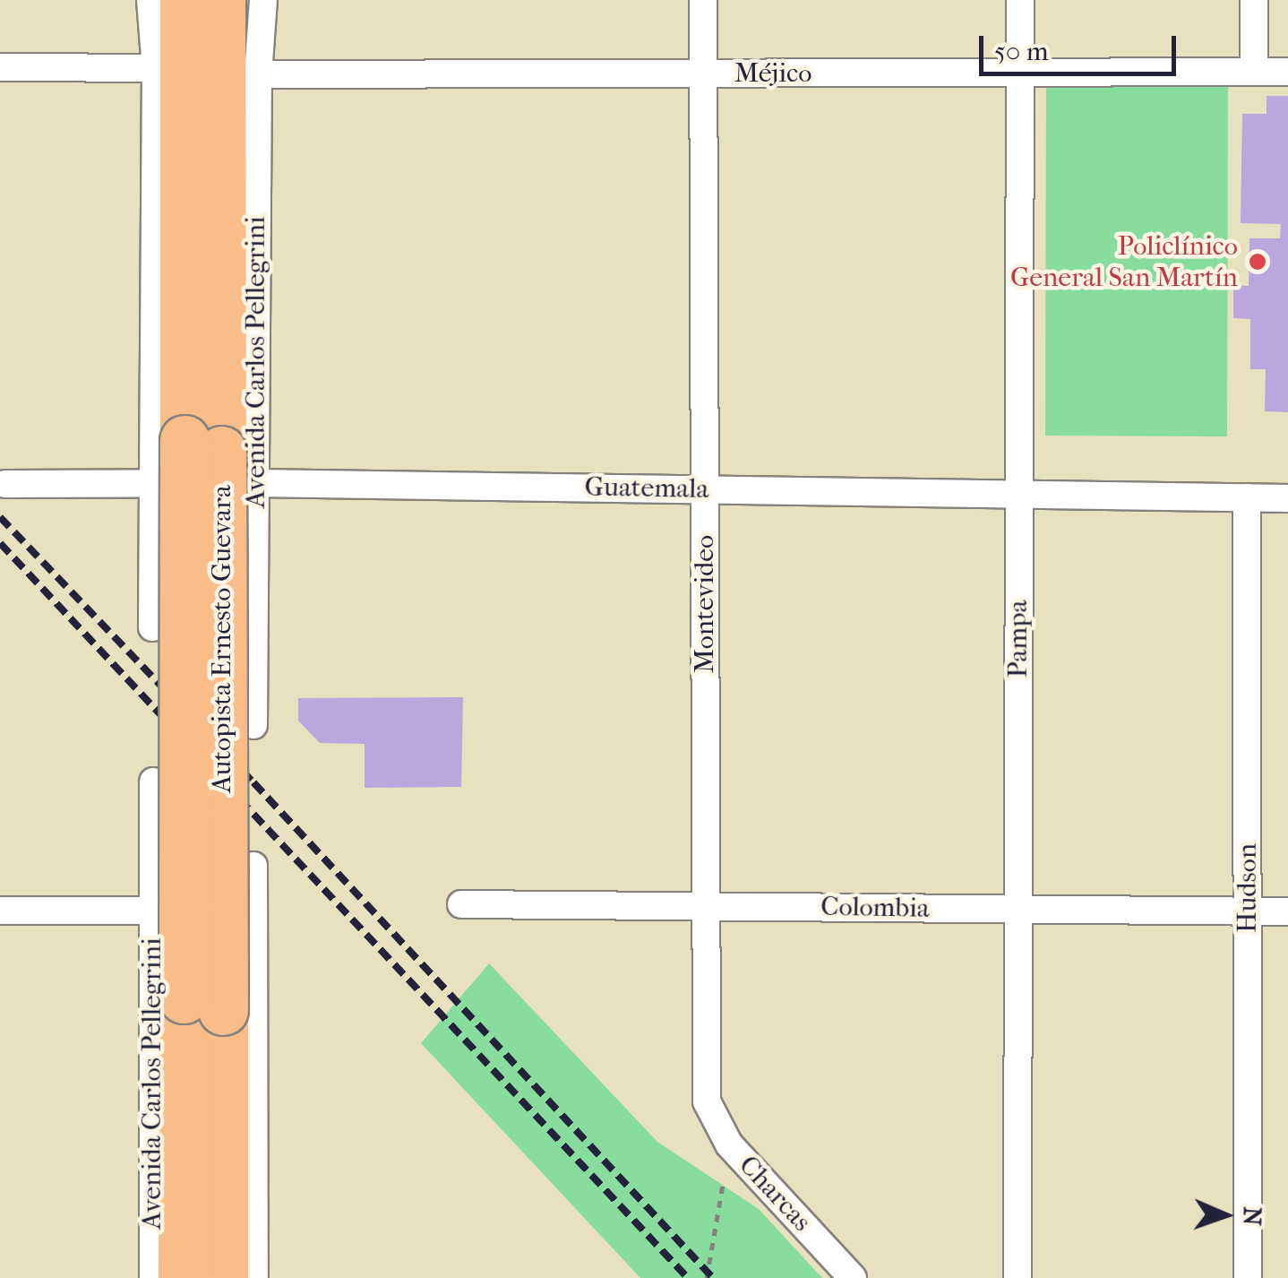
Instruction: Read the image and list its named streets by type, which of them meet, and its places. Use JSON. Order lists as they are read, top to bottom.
{
  "streets": {
    "highway": ["Autopista Ernesto Guevara"],
    "street": [
      "Méjico",
      "Avenida Carlos Pellegrini",
      "Guatemala",
      "Montevideo",
      "Pampa",
      "Hudson",
      "Colombia",
      "Charcas"
    ]
  },
  "crossings": [
    ["Méjico", "Avenida Carlos Pellegrini"],
    ["Méjico", "Montevideo"],
    ["Méjico", "Pampa"],
    ["Avenida Carlos Pellegrini", "Guatemala"],
    ["Avenida Carlos Pellegrini", "Autopista Ernesto Guevara"],
    ["Guatemala", "Montevideo"],
    ["Guatemala", "Autopista Ernesto Guevara"],
    ["Guatemala", "Pampa"],
    ["Guatemala", "Hudson"],
    ["Montevideo", "Colombia"],
    ["Montevideo", "Charcas"],
    ["Pampa", "Colombia"],
    ["Hudson", "Colombia"]
  ],
  "places": ["Policlínico General San Martín"],
  "scale_bar": "50 m",
  "north": "right"
}
